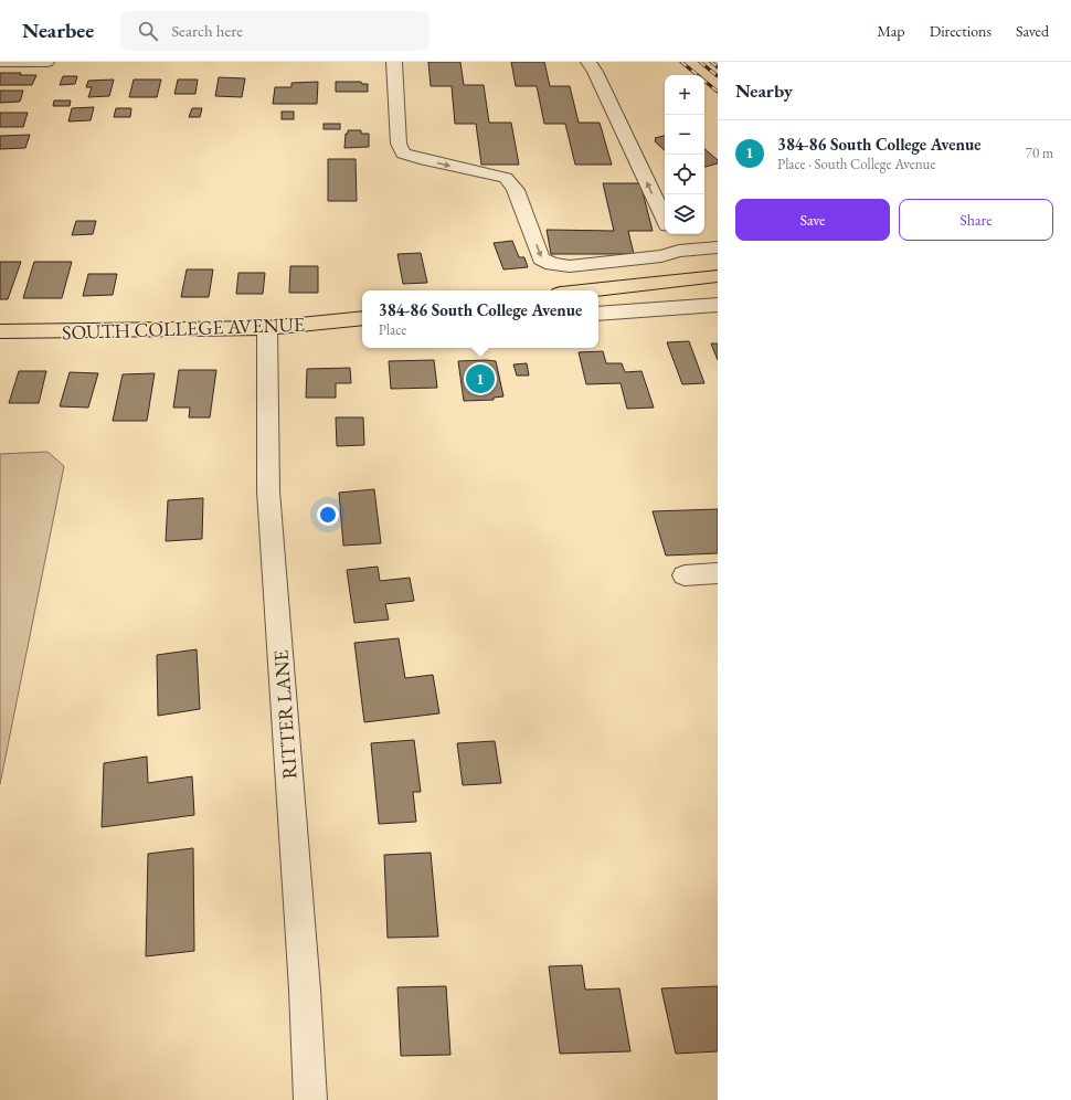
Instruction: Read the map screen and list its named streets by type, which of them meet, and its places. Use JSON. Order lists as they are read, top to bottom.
{
  "streets": {
    "main road": ["SOUTH COLLEGE AVENUE"],
    "street": ["RITTER LANE"]
  },
  "crossings": [
    ["SOUTH COLLEGE AVENUE", "RITTER LANE"]
  ],
  "page": {
    "header": "Nearbee",
    "search": "Search here",
    "nav": ["Map", "Directions", "Saved"],
    "heading": "Nearby",
    "map_buttons": ["+", "−"],
    "list": [
      {
        "mark": "1",
        "name": "384-86 South College Avenue",
        "note": "Place · South College Avenue",
        "value": "70 m"
      }
    ],
    "buttons": ["Save", "Share"],
    "popup": ["384-86 South College Avenue", "Place"],
    "pins": "1"
  }
}
